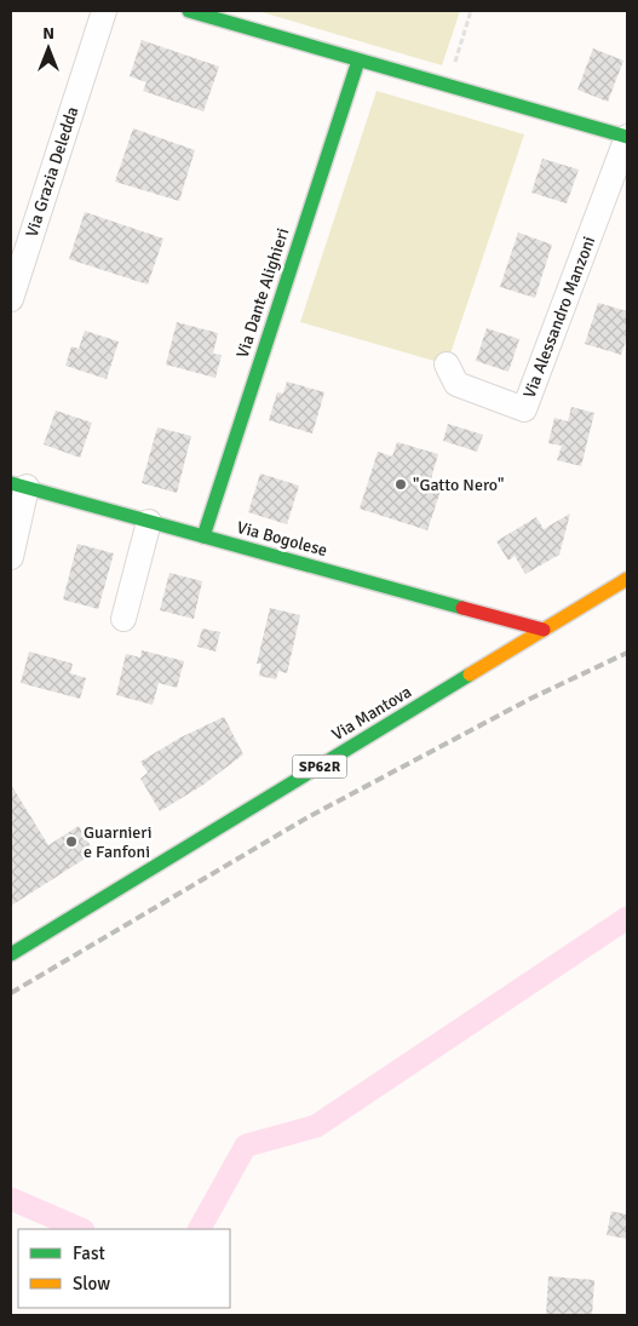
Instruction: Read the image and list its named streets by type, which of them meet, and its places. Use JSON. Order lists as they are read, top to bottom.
{
  "streets": {
    "street": [
      "Via Grazia Deledda",
      "Via Dante Alighieri",
      "Via Alessandro Manzoni",
      "Via Bogolese",
      "Via Mantova",
      "SP62R"
    ]
  },
  "crossings": [
    ["Via Dante Alighieri", "Via Bogolese"],
    ["Via Bogolese", "Via Mantova"]
  ],
  "places": ["\"Gatto Nero\"", "Guarnieri e Fanfoni"],
  "legend": ["Fast", "Slow"],
  "north": "top"
}
